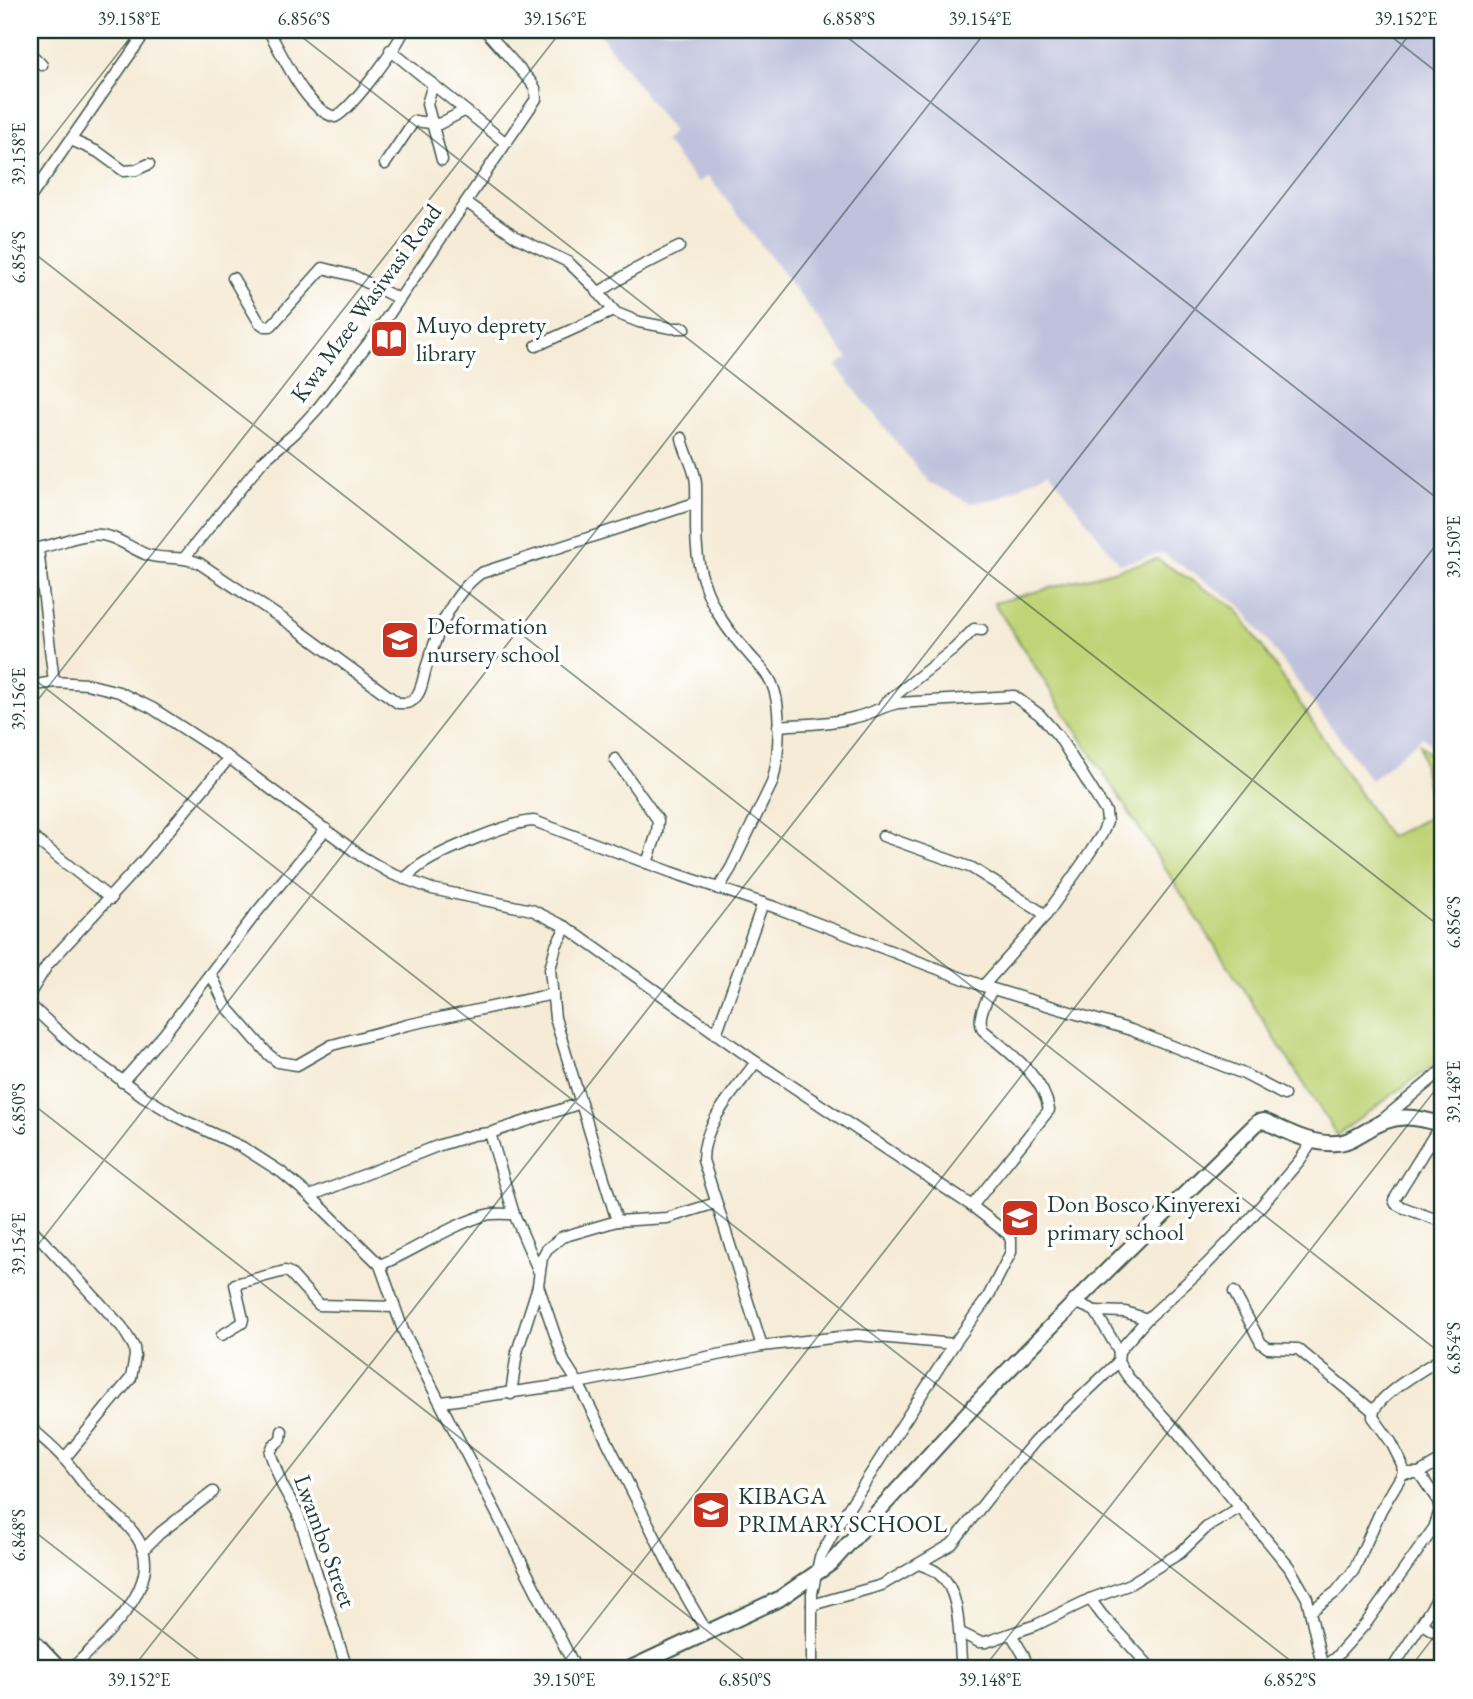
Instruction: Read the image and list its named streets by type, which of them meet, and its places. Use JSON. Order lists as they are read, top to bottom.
{
  "streets": {
    "street": ["Kwa Mzee Wasiwasi Road", "Lwambo Street"]
  },
  "places": {
    "library": ["Muyo deprety library"],
    "school or university": ["Deformation nursery school", "Don Bosco Kinyerexi primary school", "KIBAGA PRIMARY SCHOOL"]
  },
  "coordinates": [
    "39.158°E",
    "6.856°S",
    "39.156°E",
    "6.858°S",
    "39.154°E",
    "39.152°E",
    "6.854°S",
    "39.150°E",
    "39.148°E",
    "6.850°S",
    "6.848°S",
    "6.852°S"
  ]
}
